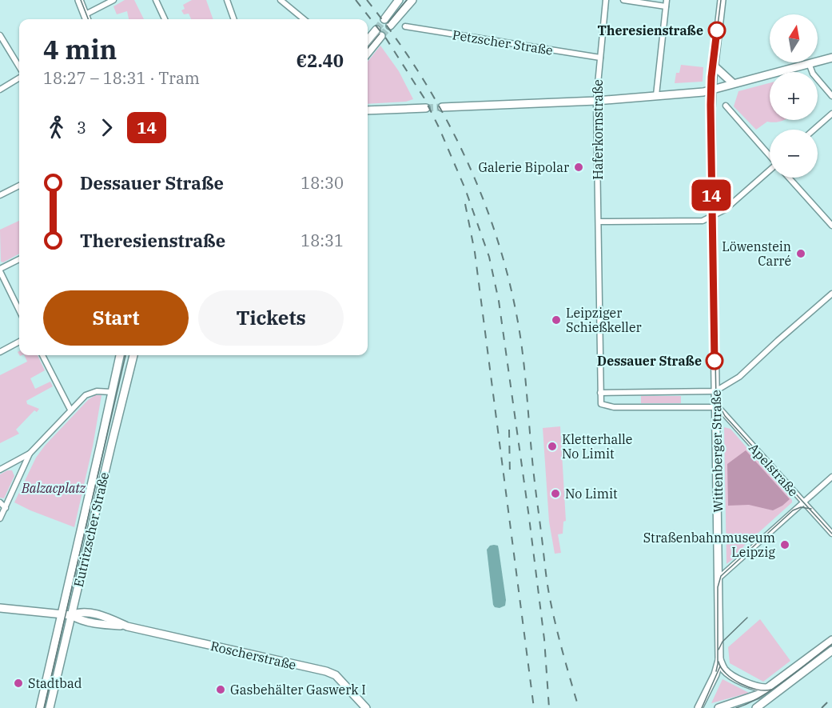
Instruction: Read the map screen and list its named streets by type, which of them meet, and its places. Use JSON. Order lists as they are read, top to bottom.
{
  "streets": {
    "main road": ["Wittenberger Straße", "Eutritzscher Straße", "Roscherstraße"],
    "street": ["Petzscher Straße", "Haferkornstraße", "Apelstraße"]
  },
  "crossings": [
    ["Petzscher Straße", "Haferkornstraße"],
    ["Wittenberger Straße", "Apelstraße"],
    ["Eutritzscher Straße", "Roscherstraße"]
  ],
  "parks": ["Balzacplatz"],
  "places": [
    "Theresienstraße",
    "Galerie Bipolar",
    "Löwenstein Carré",
    "Leipziger Schießkeller",
    "Dessauer Straße",
    "Kletterhalle No Limit",
    "No Limit",
    "Straßenbahnmuseum Leipzig",
    "Stadtbad",
    "Gasbehälter Gaswerk I"
  ],
  "lines": ["tram line 14"],
  "north": "top",
  "page": {
    "on_map": "14",
    "map_buttons": ["+", "−"],
    "heading": ["4 min", "18:27 – 18:31 · Tram", "€2.40"],
    "legs": ["3", "14"],
    "list": [
      {
        "name": "Dessauer Straße",
        "value": "18:30"
      },
      {
        "name": "Theresienstraße",
        "value": "18:31"
      }
    ],
    "buttons": ["Start", "Tickets"]
  }
}
